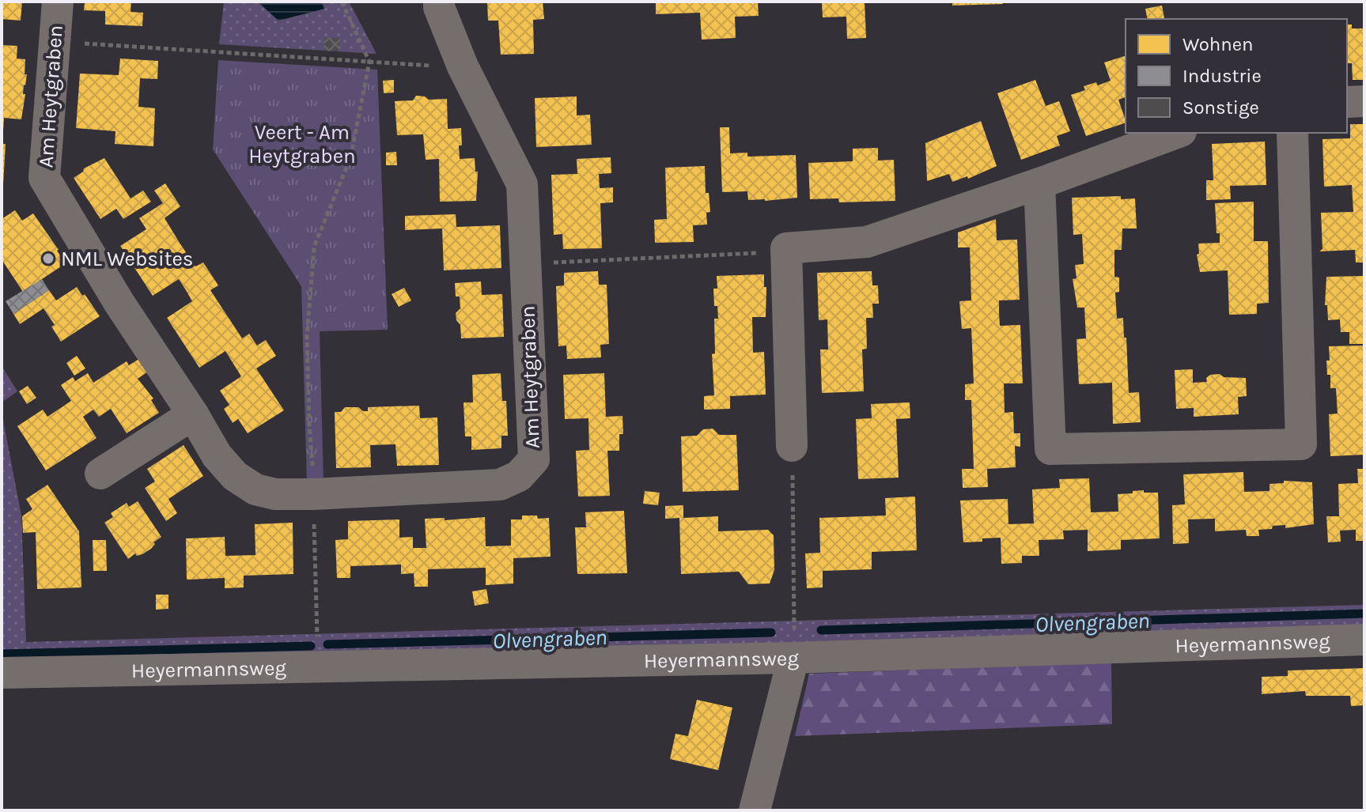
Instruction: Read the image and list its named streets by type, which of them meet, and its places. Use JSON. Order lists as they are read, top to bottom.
{
  "streets": {
    "street": ["Am Heytgraben", "Heyermannsweg"]
  },
  "water": ["Olvengraben"],
  "parks": ["Veert - Am Heytgraben"],
  "places": ["NML Websites"],
  "legend": ["Wohnen", "Industrie", "Sonstige"]
}
